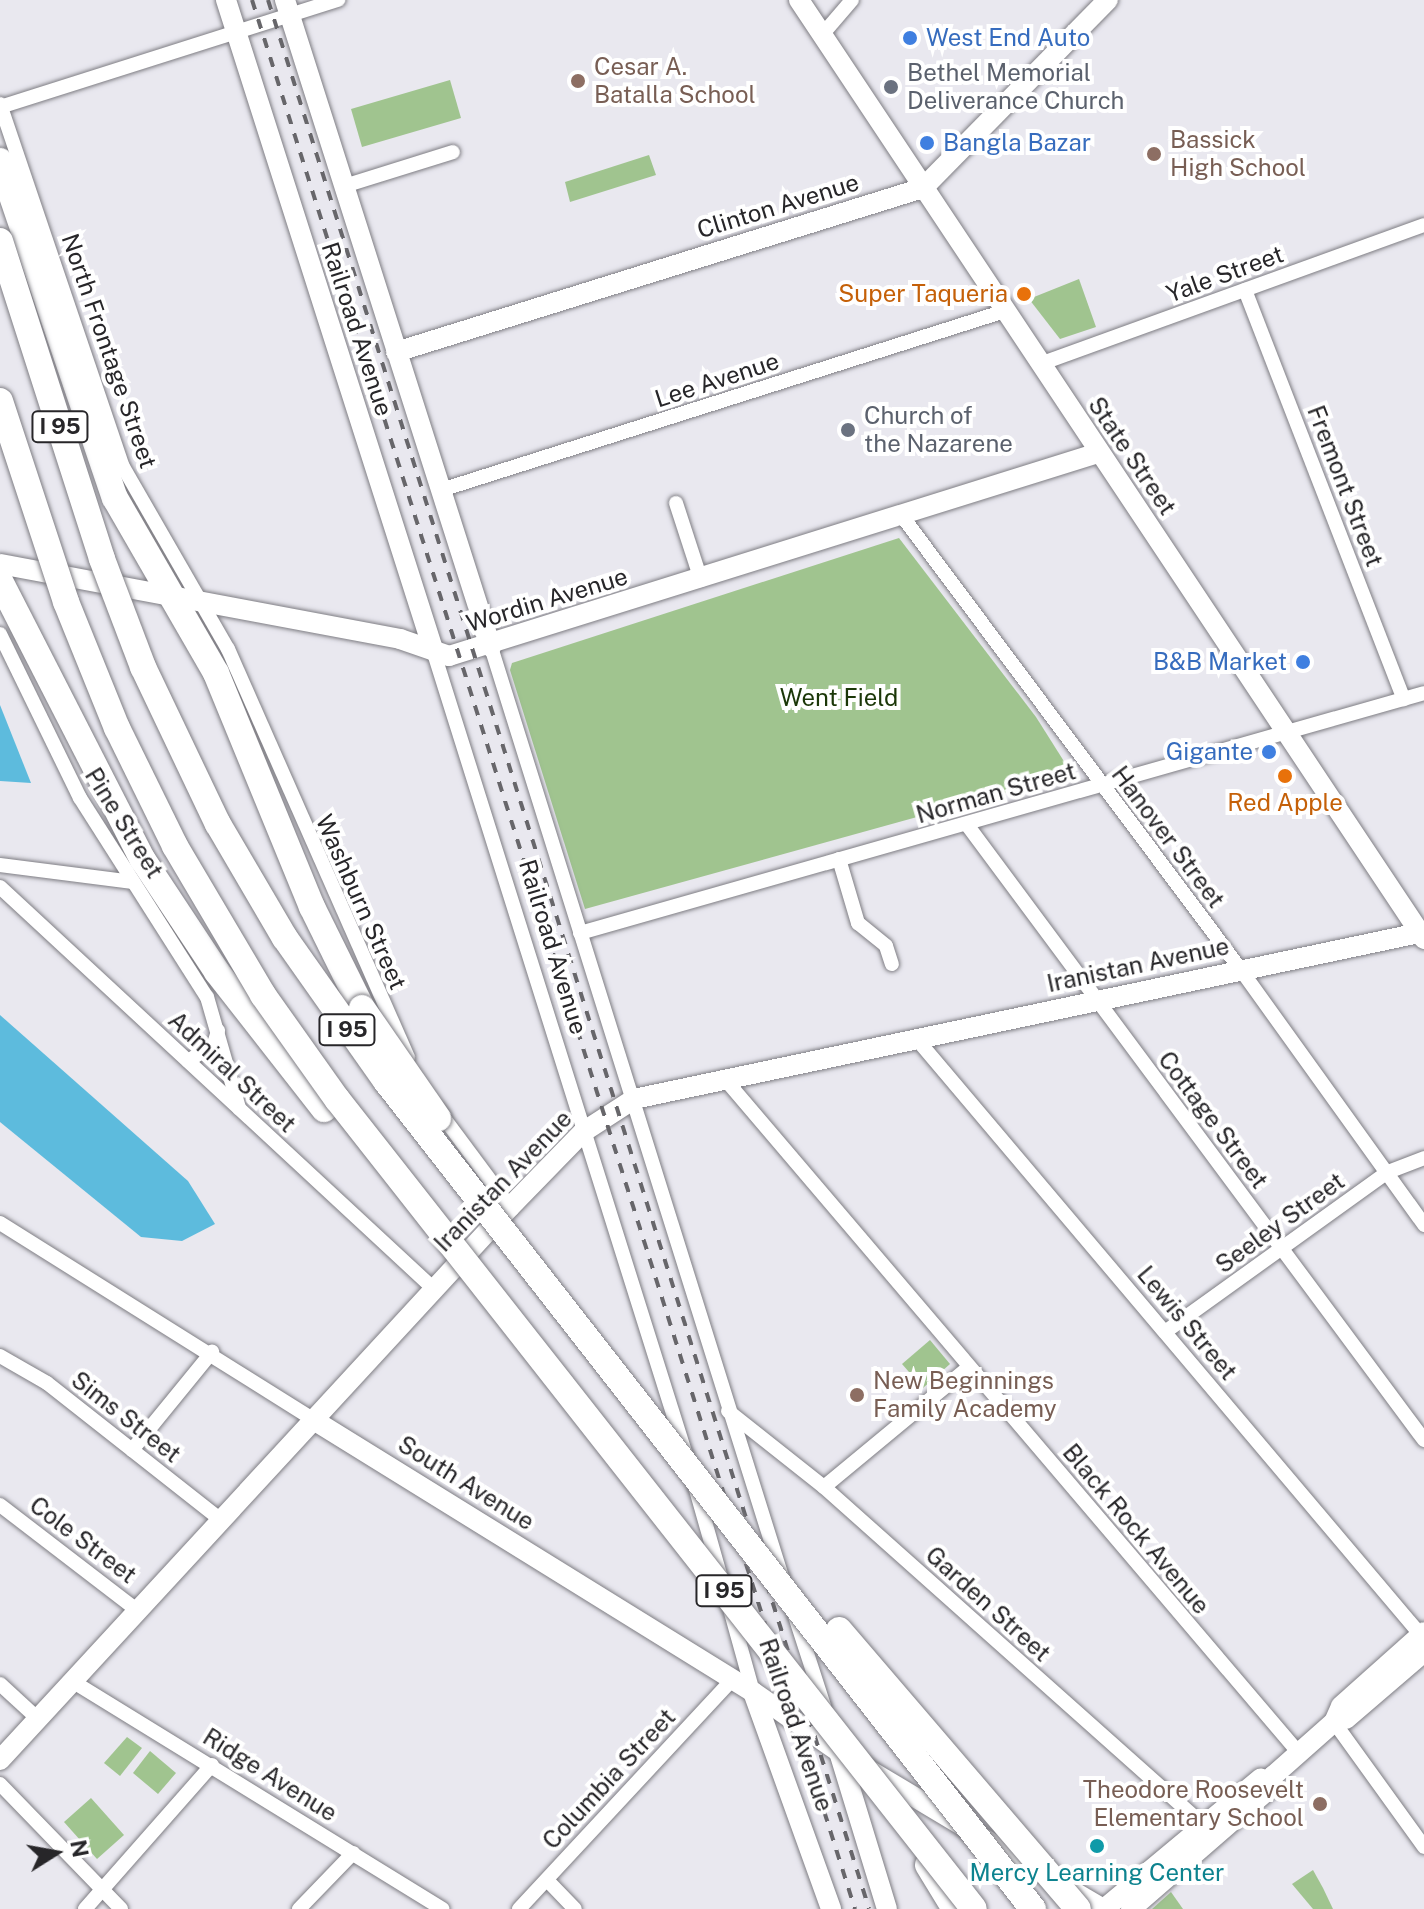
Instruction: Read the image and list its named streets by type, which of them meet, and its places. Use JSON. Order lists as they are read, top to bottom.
{
  "streets": {
    "highway": ["I 95"],
    "street": [
      "Clinton Avenue",
      "Yale Street",
      "Railroad Avenue",
      "North Frontage Street",
      "Lee Avenue",
      "State Street",
      "Fremont Street",
      "Wordin Avenue",
      "Norman Street",
      "Pine Street",
      "Hanover Street",
      "Washburn Street",
      "Iranistan Avenue",
      "Admiral Street",
      "Cottage Street",
      "Seeley Street",
      "Lewis Street",
      "Sims Street",
      "South Avenue",
      "Black Rock Avenue",
      "Cole Street",
      "Garden Street",
      "Ridge Avenue",
      "Columbia Street"
    ]
  },
  "crossings": [
    ["Clinton Avenue", "Railroad Avenue"],
    ["Clinton Avenue", "State Street"],
    ["Yale Street", "State Street"],
    ["Yale Street", "Fremont Street"],
    ["Railroad Avenue", "Lee Avenue"],
    ["Railroad Avenue", "Wordin Avenue"],
    ["Railroad Avenue", "Norman Street"],
    ["Railroad Avenue", "Iranistan Avenue"],
    ["Railroad Avenue", "South Avenue"],
    ["Railroad Avenue", "Garden Street"],
    ["North Frontage Street", "Wordin Avenue"],
    ["North Frontage Street", "Washburn Street"],
    ["Lee Avenue", "State Street"],
    ["I 95", "South Avenue"],
    ["State Street", "Wordin Avenue"],
    ["State Street", "Norman Street"],
    ["State Street", "Iranistan Avenue"],
    ["Fremont Street", "Norman Street"],
    ["Wordin Avenue", "Hanover Street"],
    ["Wordin Avenue", "Washburn Street"],
    ["Norman Street", "Hanover Street"],
    ["Norman Street", "Cottage Street"],
    ["Pine Street", "Admiral Street"],
    ["Hanover Street", "Iranistan Avenue"],
    ["Hanover Street", "Seeley Street"],
    ["Washburn Street", "Iranistan Avenue"],
    ["Iranistan Avenue", "Admiral Street"],
    ["Iranistan Avenue", "Cottage Street"],
    ["Iranistan Avenue", "Lewis Street"],
    ["Iranistan Avenue", "Sims Street"],
    ["Iranistan Avenue", "South Avenue"],
    ["Iranistan Avenue", "Black Rock Avenue"],
    ["Iranistan Avenue", "Cole Street"],
    ["Iranistan Avenue", "Ridge Avenue"],
    ["Cottage Street", "Seeley Street"],
    ["Seeley Street", "Lewis Street"],
    ["South Avenue", "Columbia Street"]
  ],
  "parks": ["Went Field"],
  "places": [
    "West End Auto",
    "Cesar A. Batalla School",
    "Bethel Memorial Deliverance Church",
    "Bangla Bazar",
    "Bassick High School",
    "Super Taqueria",
    "Church of the Nazarene",
    "B&B Market",
    "Gigante",
    "Red Apple",
    "New Beginnings Family Academy",
    "Theodore Roosevelt Elementary School",
    "Mercy Learning Center"
  ],
  "north": "right"
}
